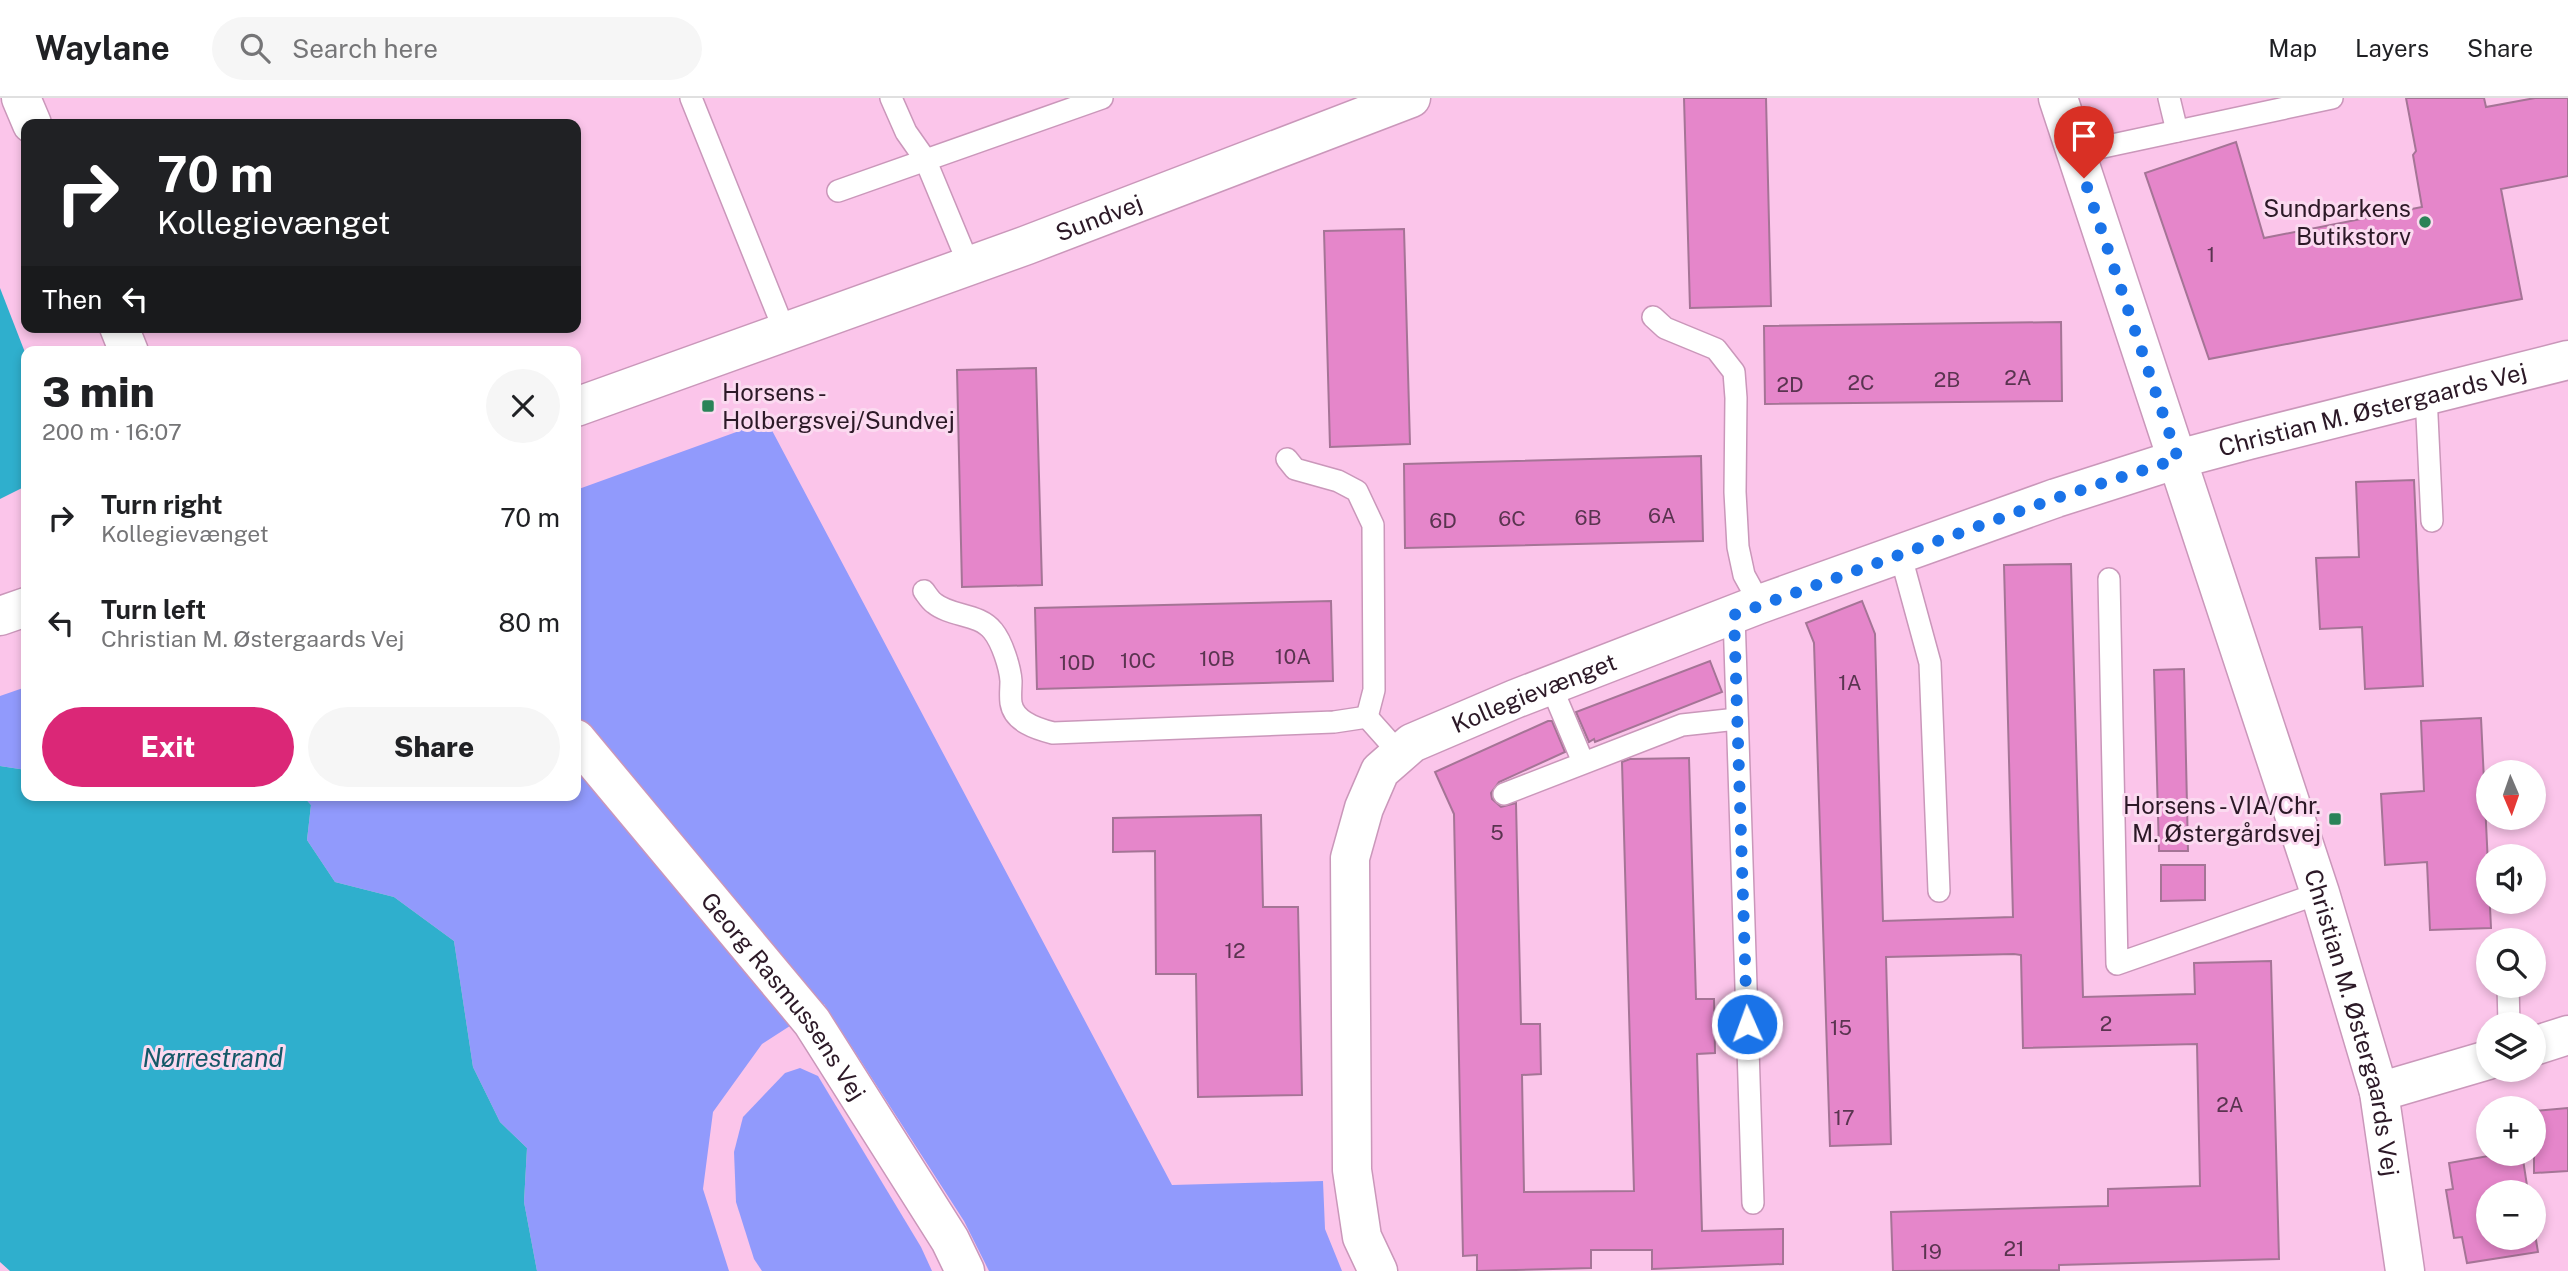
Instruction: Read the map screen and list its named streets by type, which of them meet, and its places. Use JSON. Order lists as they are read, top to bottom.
{
  "streets": {
    "street": [
      "Sundvej",
      "Christian M. Østergaards Vej",
      "Kollegievænget",
      "Georg Rasmussens Vej"
    ]
  },
  "crossings": [
    ["Christian M. Østergaards Vej", "Kollegievænget"]
  ],
  "water": ["Nørrestrand"],
  "places": {
    "other": ["Sundparkens Butikstorv"],
    "transit": ["Horsens - Holbergsvej/Sundvej", "Horsens - VIA/Chr. M. Østergårdsvej"]
  },
  "house_numbers": [
    "1",
    "2A",
    "2B",
    "2C",
    "2D",
    "6A",
    "6B",
    "6C",
    "6D",
    "10A",
    "10B",
    "10C",
    "10D",
    "1A",
    "5",
    "12",
    "2",
    "15",
    "2A",
    "17",
    "21",
    "19"
  ],
  "north": "bottom",
  "page": {
    "header": "Waylane",
    "search": "Search here",
    "nav": ["Map", "Layers", "Share"],
    "turn": ["70 m", "Kollegievænget"],
    "then": "Then",
    "heading": ["3 min", "200 m · 16:07"],
    "list": [
      {
        "name": "Turn right",
        "note": "Kollegievænget",
        "value": "70 m"
      },
      {
        "name": "Turn left",
        "note": "Christian M. Østergaards Vej",
        "value": "80 m"
      }
    ],
    "buttons": ["Exit", "Share"],
    "map_buttons": ["+", "−"]
  }
}
